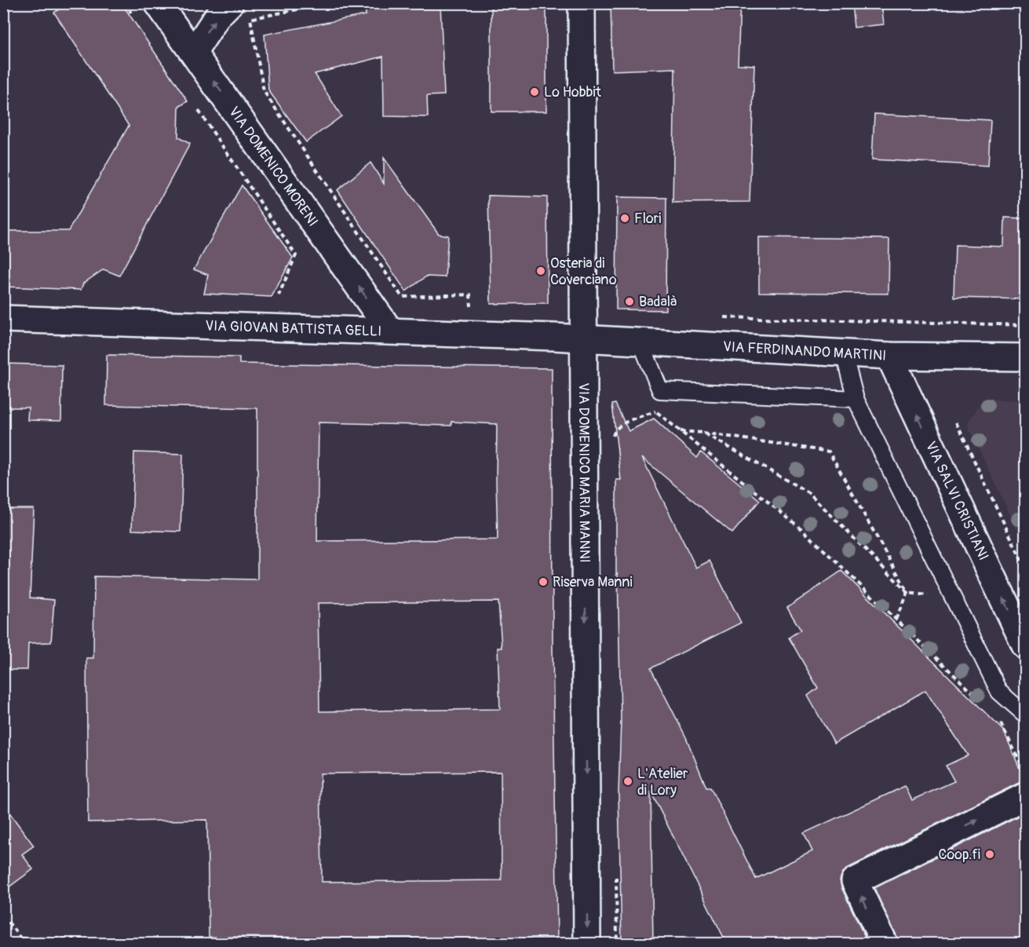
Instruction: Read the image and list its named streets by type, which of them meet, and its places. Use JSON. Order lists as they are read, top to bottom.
{
  "streets": {
    "street": [
      "VIA DOMENICO MORENI",
      "VIA GIOVAN BATTISTA GELLI",
      "VIA FERDINANDO MARTINI",
      "VIA DOMENICO MARIA MANNI",
      "VIA SALVI CRISTIANI"
    ]
  },
  "crossings": [
    ["VIA DOMENICO MORENI", "VIA GIOVAN BATTISTA GELLI"],
    ["VIA GIOVAN BATTISTA GELLI", "VIA FERDINANDO MARTINI"],
    ["VIA GIOVAN BATTISTA GELLI", "VIA DOMENICO MARIA MANNI"],
    ["VIA FERDINANDO MARTINI", "VIA DOMENICO MARIA MANNI"],
    ["VIA FERDINANDO MARTINI", "VIA SALVI CRISTIANI"]
  ],
  "one_way": ["VIA DOMENICO MORENI", "VIA DOMENICO MARIA MANNI", "VIA SALVI CRISTIANI"],
  "places": [
    "Lo Hobbit",
    "Flori",
    "Osteria di Coverciano",
    "Badalà",
    "Riserva Manni",
    "L'Atelier di Lory",
    "Coop.fi"
  ]
}
